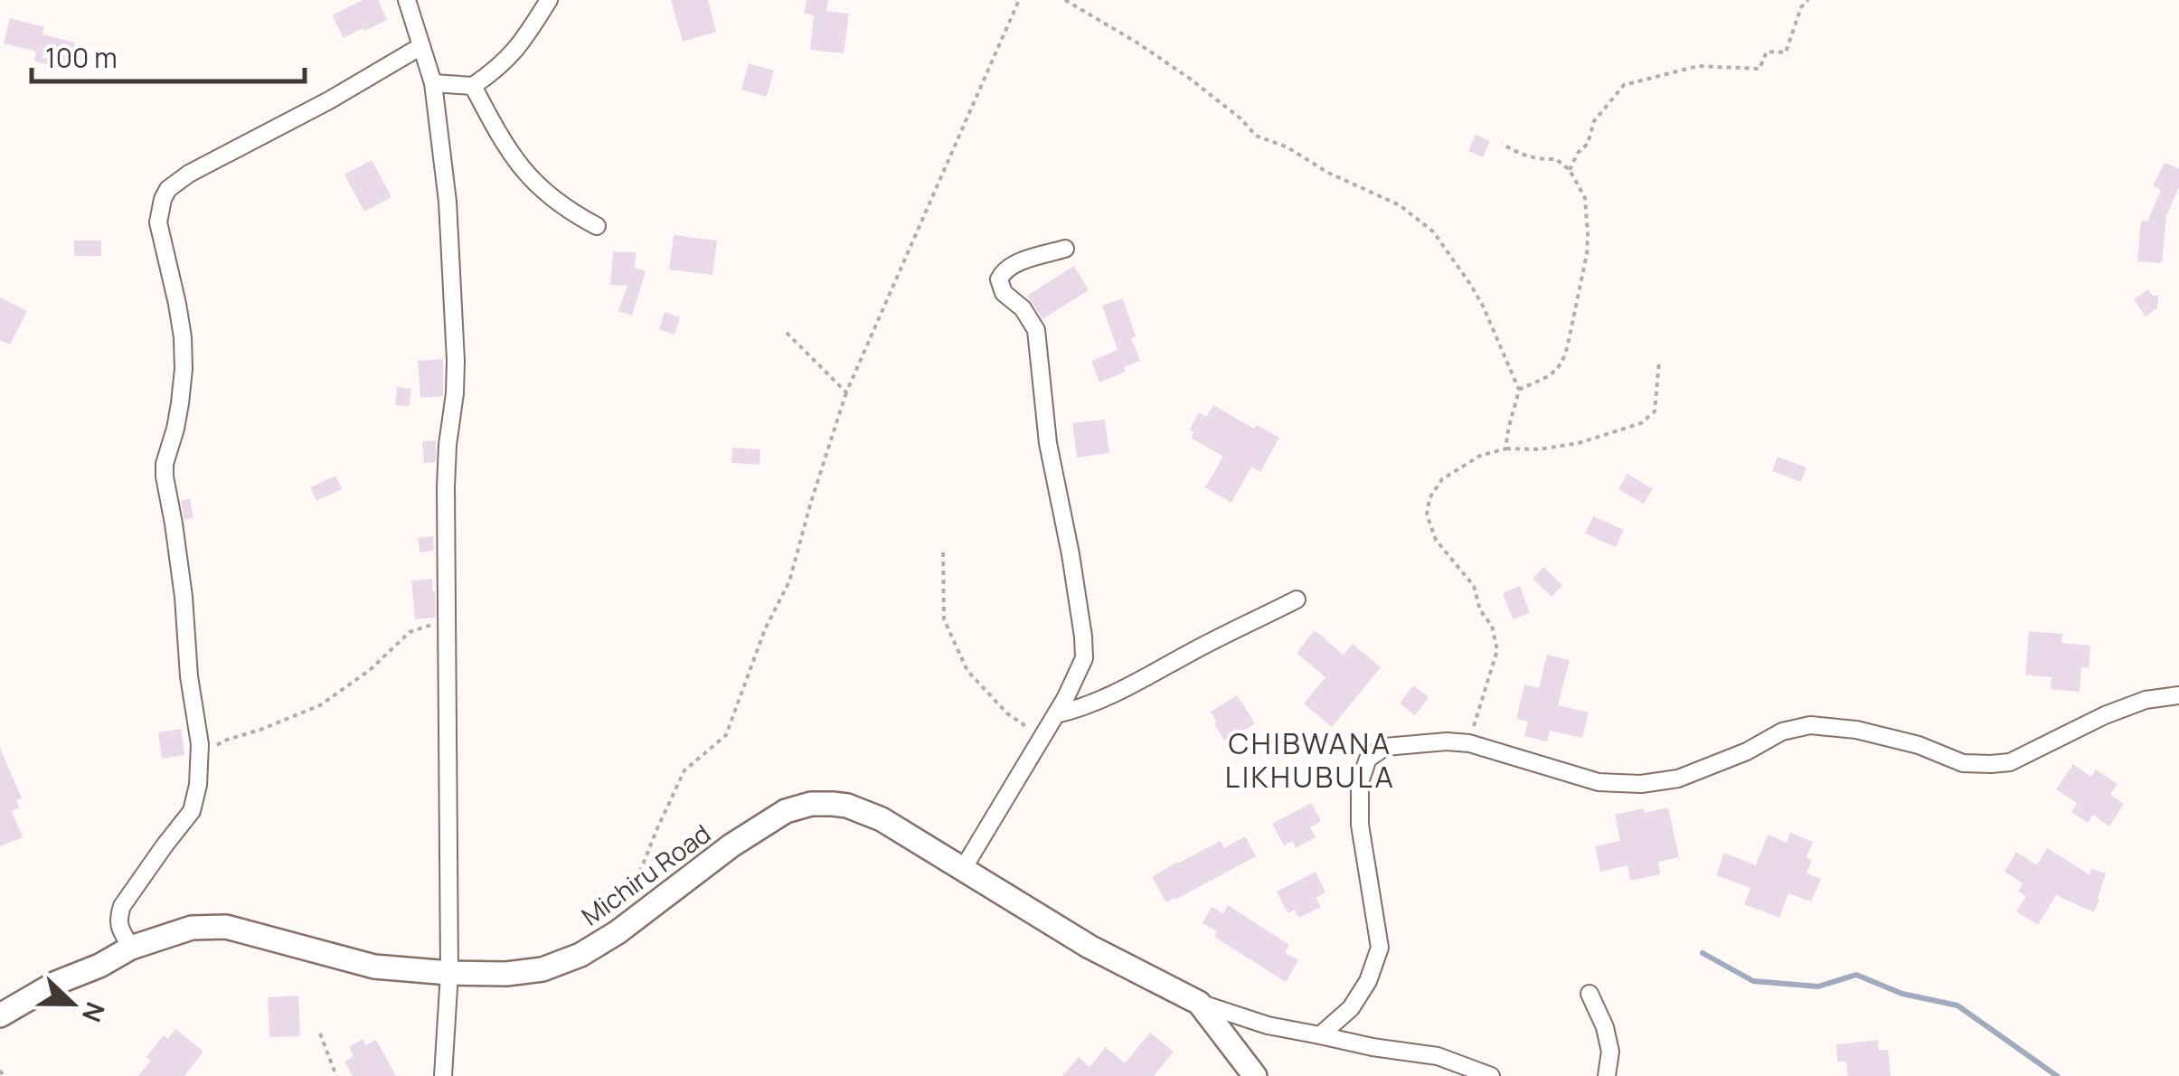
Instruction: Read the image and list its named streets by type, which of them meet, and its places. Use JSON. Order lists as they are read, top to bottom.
{
  "streets": {
    "street": ["Michiru Road"]
  },
  "districts": ["CHIBWANA LIKHUBULA"],
  "scale_bar": "100 m",
  "north": "right"
}
